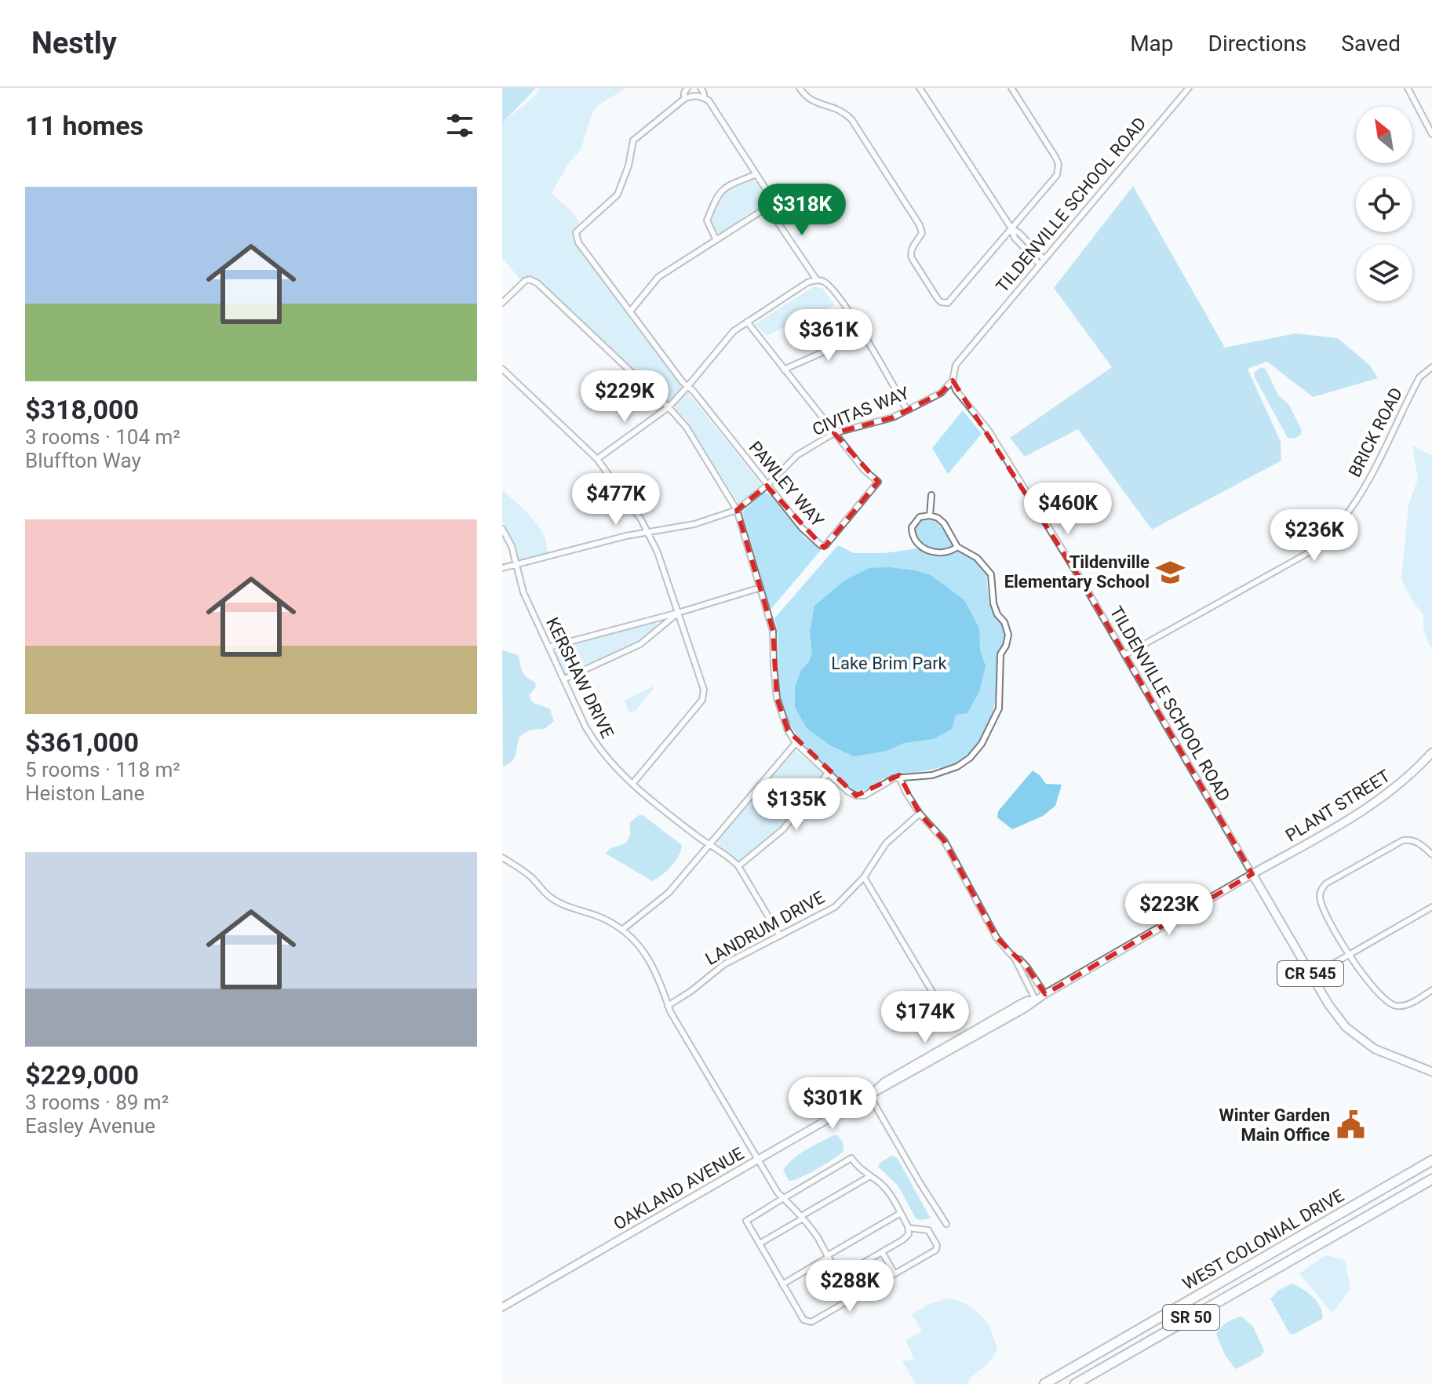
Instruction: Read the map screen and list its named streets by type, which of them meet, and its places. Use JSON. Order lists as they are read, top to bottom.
{
  "streets": {
    "highway": ["WEST COLONIAL DRIVE", "SR 50"],
    "main road": ["TILDENVILLE SCHOOL ROAD", "PLANT STREET", "CR 545"],
    "street": [
      "CIVITAS WAY",
      "BRICK ROAD",
      "PAWLEY WAY",
      "KERSHAW DRIVE",
      "LANDRUM DRIVE",
      "OAKLAND AVENUE"
    ]
  },
  "crossings": [
    ["TILDENVILLE SCHOOL ROAD", "CIVITAS WAY"],
    ["TILDENVILLE SCHOOL ROAD", "BRICK ROAD"],
    ["TILDENVILLE SCHOOL ROAD", "PLANT STREET"],
    ["TILDENVILLE SCHOOL ROAD", "OAKLAND AVENUE"],
    ["CIVITAS WAY", "PAWLEY WAY"],
    ["CIVITAS WAY", "KERSHAW DRIVE"],
    ["PLANT STREET", "OAKLAND AVENUE"]
  ],
  "parks": ["Lake Brim Park"],
  "places": {
    "school or university": ["Tildenville Elementary School"],
    "public building": ["Winter Garden Main Office"]
  },
  "north": "top left",
  "page": {
    "header": "Nestly",
    "nav": ["Map", "Directions", "Saved"],
    "heading": "11 homes",
    "list": [
      {
        "name": "$318,000",
        "note": "3 rooms · 104 m² · Bluffton Way"
      },
      {
        "name": "$361,000",
        "note": "5 rooms · 118 m² · Heiston Lane"
      },
      {
        "name": "$229,000",
        "note": "3 rooms · 89 m² · Easley Avenue"
      }
    ],
    "price": [
      "$318K",
      "$361K",
      "$229K",
      "$477K",
      "$460K",
      "$236K",
      "$135K",
      "$223K",
      "$174K",
      "$301K",
      "$288K"
    ]
  }
}
